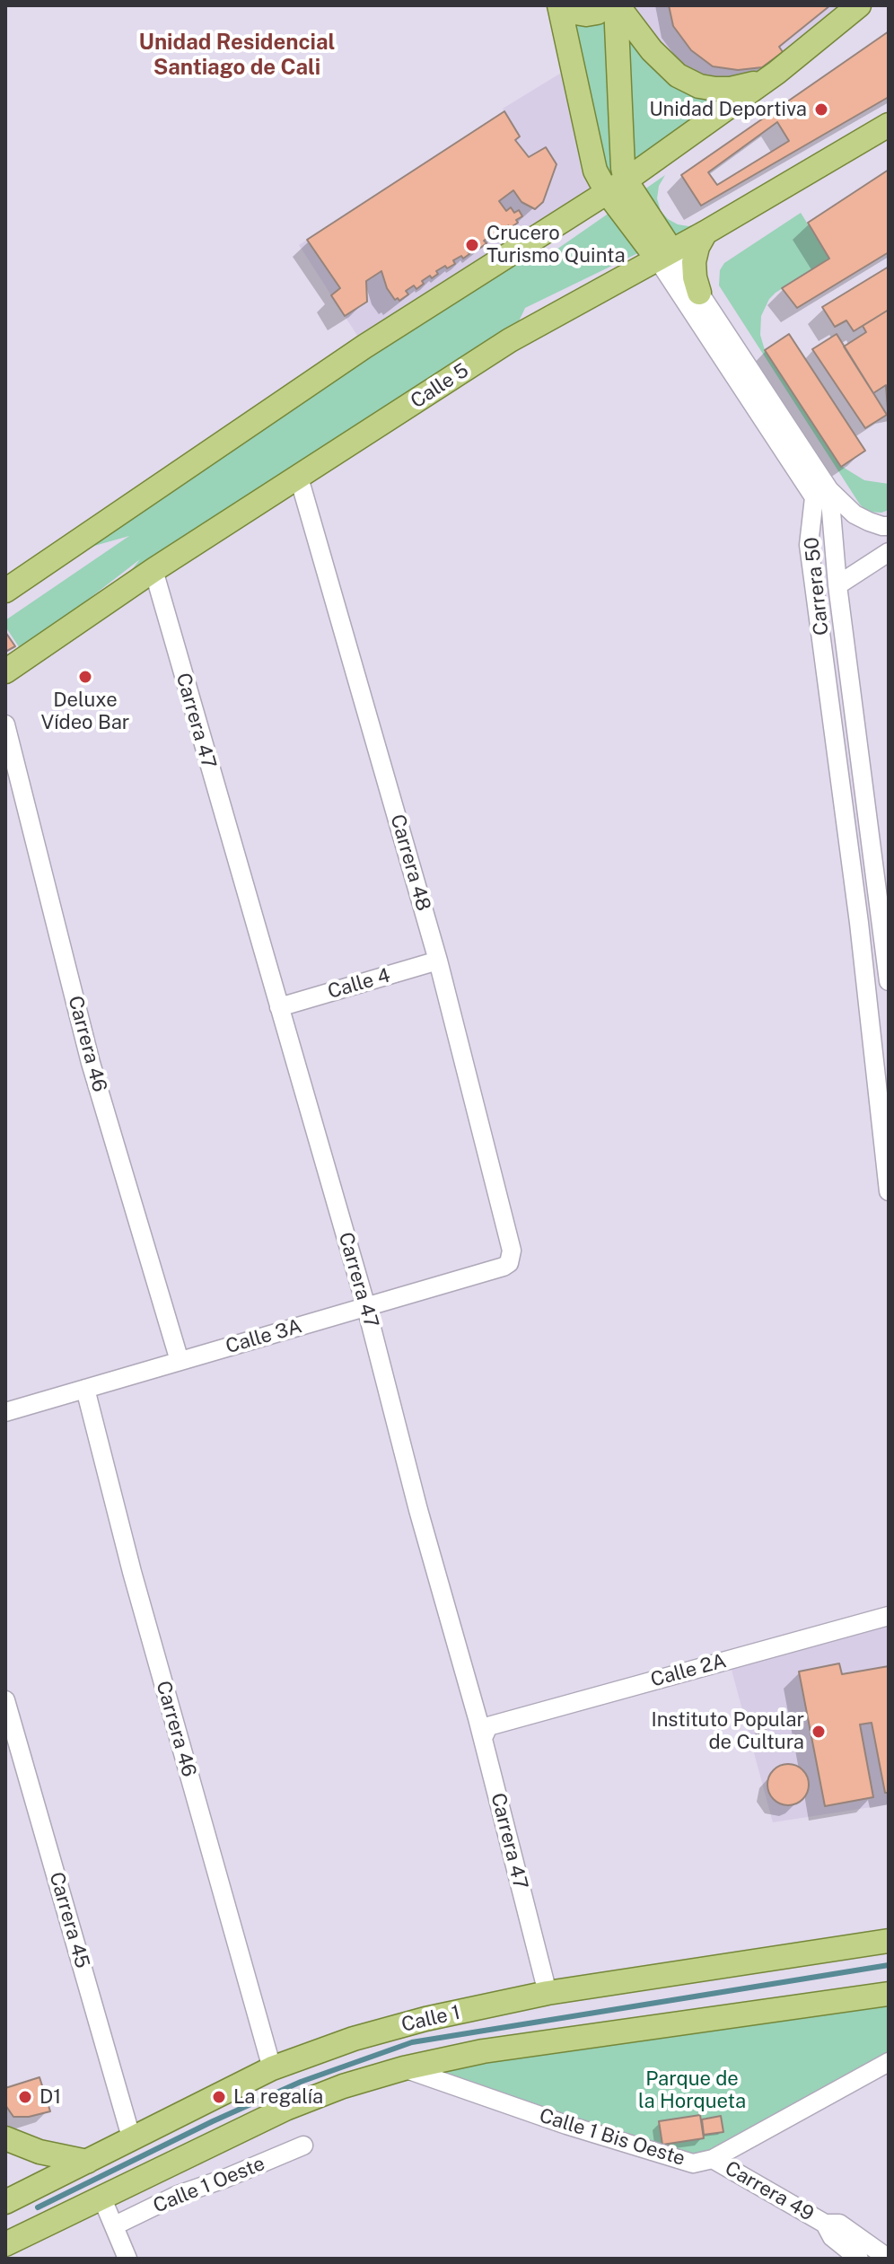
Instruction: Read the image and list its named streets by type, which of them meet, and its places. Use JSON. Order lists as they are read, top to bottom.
{
  "streets": {
    "main road": ["Calle 5", "Carrera 50", "Calle 1"],
    "street": [
      "Carrera 47",
      "Carrera 48",
      "Calle 4",
      "Carrera 46",
      "Calle 3A",
      "Calle 2A",
      "Carrera 45",
      "Calle 1 Bis Oeste",
      "Calle 1 Oeste",
      "Carrera 49"
    ]
  },
  "crossings": [
    ["Calle 5", "Carrera 50"],
    ["Calle 5", "Carrera 47"],
    ["Calle 5", "Carrera 48"],
    ["Carrera 47", "Calle 4"],
    ["Carrera 47", "Calle 3A"],
    ["Carrera 47", "Calle 2A"],
    ["Carrera 47", "Calle 1"],
    ["Carrera 48", "Calle 4"],
    ["Carrera 48", "Calle 3A"],
    ["Carrera 46", "Calle 3A"],
    ["Carrera 46", "Calle 1"],
    ["Carrera 45", "Calle 1"],
    ["Calle 1 Bis Oeste", "Carrera 49"]
  ],
  "districts": ["Unidad Residencial Santiago de Cali"],
  "parks": ["Parque de la Horqueta"],
  "places": [
    "Unidad Deportiva",
    "Crucero Turismo Quinta",
    "Deluxe Vídeo Bar",
    "Instituto Popular de Cultura",
    "D1",
    "La regalía"
  ]
}
